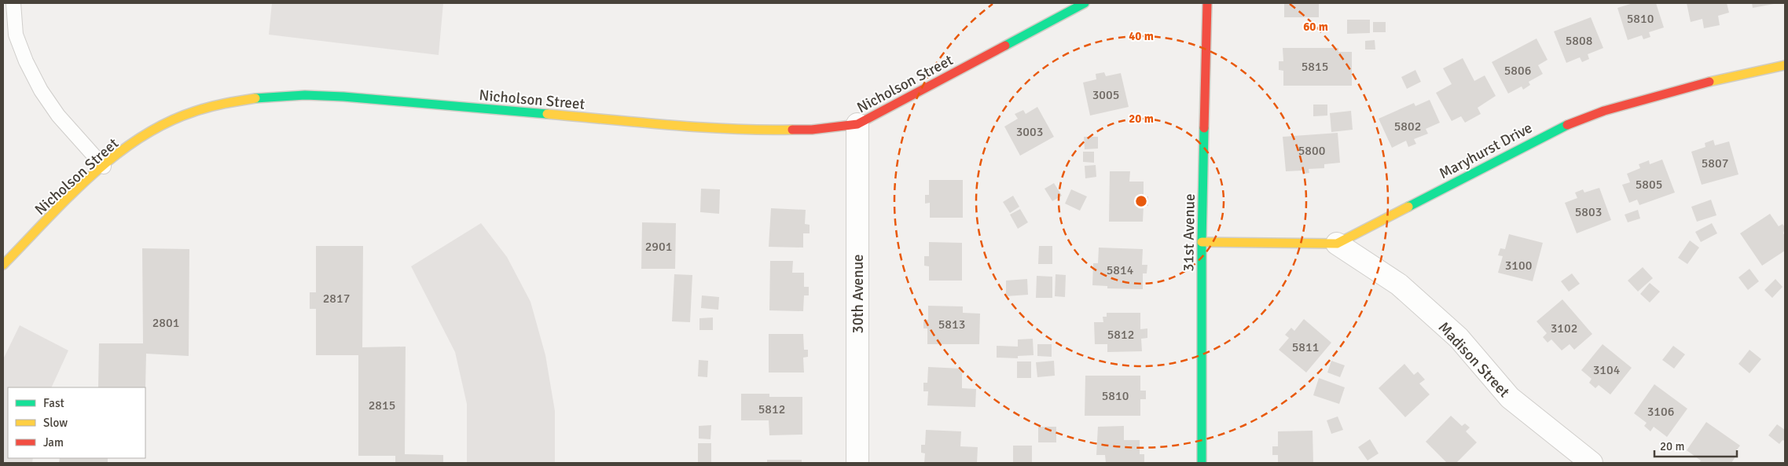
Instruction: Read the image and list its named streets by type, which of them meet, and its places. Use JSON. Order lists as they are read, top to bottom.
{
  "streets": {
    "street": [
      "Nicholson Street",
      "Maryhurst Drive",
      "31st Avenue",
      "30th Avenue",
      "Madison Street"
    ]
  },
  "crossings": [
    ["Nicholson Street", "30th Avenue"],
    ["Maryhurst Drive", "31st Avenue"],
    ["Maryhurst Drive", "Madison Street"]
  ],
  "house_numbers": [
    "5810",
    "5808",
    "5815",
    "5806",
    "3005",
    "5802",
    "3003",
    "5800",
    "5807",
    "5805",
    "5803",
    "2901",
    "3100",
    "5814",
    "2817",
    "2801",
    "5813",
    "3102",
    "5812",
    "5811",
    "3104",
    "5810",
    "2815",
    "5812",
    "3106"
  ],
  "legend": ["Fast", "Slow", "Jam"],
  "scale_bar": "20 m",
  "rings": ["60 m", "40 m", "20 m"]
}
